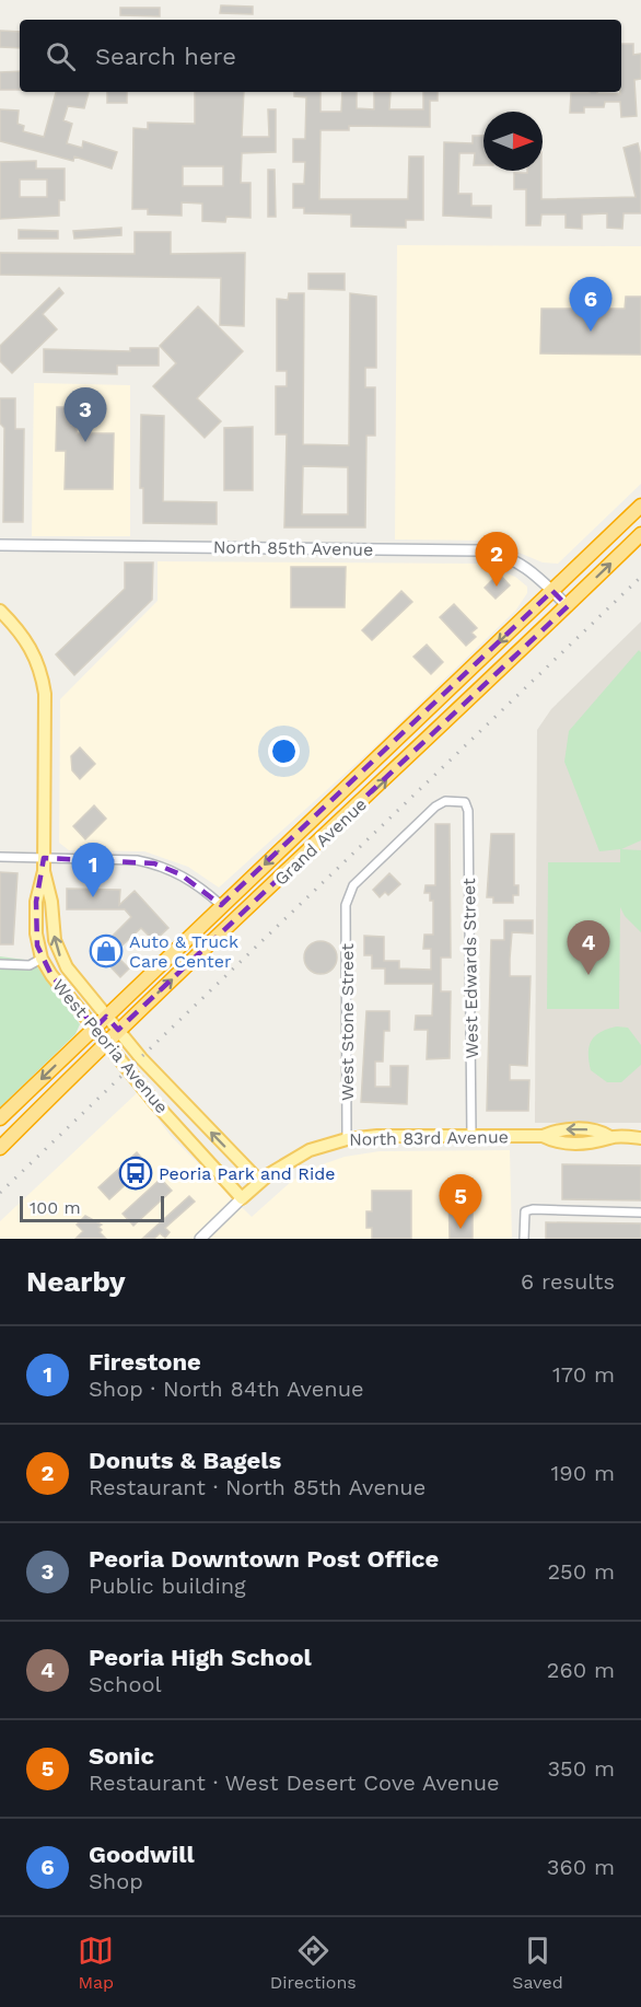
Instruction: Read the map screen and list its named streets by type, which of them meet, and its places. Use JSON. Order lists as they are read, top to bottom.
{
  "streets": {
    "highway": ["Grand Avenue"],
    "main road": ["West Peoria Avenue", "North 83rd Avenue"],
    "street": ["North 85th Avenue", "West Edwards Street", "West Stone Street"]
  },
  "crossings": [
    ["North 85th Avenue", "Grand Avenue"],
    ["Grand Avenue", "West Peoria Avenue"],
    ["West Edwards Street", "West Stone Street"],
    ["West Edwards Street", "North 83rd Avenue"],
    ["West Stone Street", "North 83rd Avenue"],
    ["West Peoria Avenue", "North 83rd Avenue"]
  ],
  "places": {
    "shop": ["Auto & Truck Care Center"],
    "bus stop": ["Peoria Park and Ride"]
  },
  "scale_bar": "100 m",
  "north": "right",
  "page": {
    "search": "Search here",
    "pins": [
      "6",
      "3",
      "2",
      "1",
      "4",
      "5"
    ],
    "scale": "100 m",
    "heading": ["Nearby", "6 results"],
    "list": [
      {
        "mark": "1",
        "name": "Firestone",
        "note": "Shop · North 84th Avenue",
        "value": "170 m"
      },
      {
        "mark": "2",
        "name": "Donuts & Bagels",
        "note": "Restaurant · North 85th Avenue",
        "value": "190 m"
      },
      {
        "mark": "3",
        "name": "Peoria Downtown Post Office",
        "note": "Public building",
        "value": "250 m"
      },
      {
        "mark": "4",
        "name": "Peoria High School",
        "note": "School",
        "value": "260 m"
      },
      {
        "mark": "5",
        "name": "Sonic",
        "note": "Restaurant · West Desert Cove Avenue",
        "value": "350 m"
      },
      {
        "mark": "6",
        "name": "Goodwill",
        "note": "Shop",
        "value": "360 m"
      }
    ],
    "nav": ["Map", "Directions", "Saved"]
  }
}
